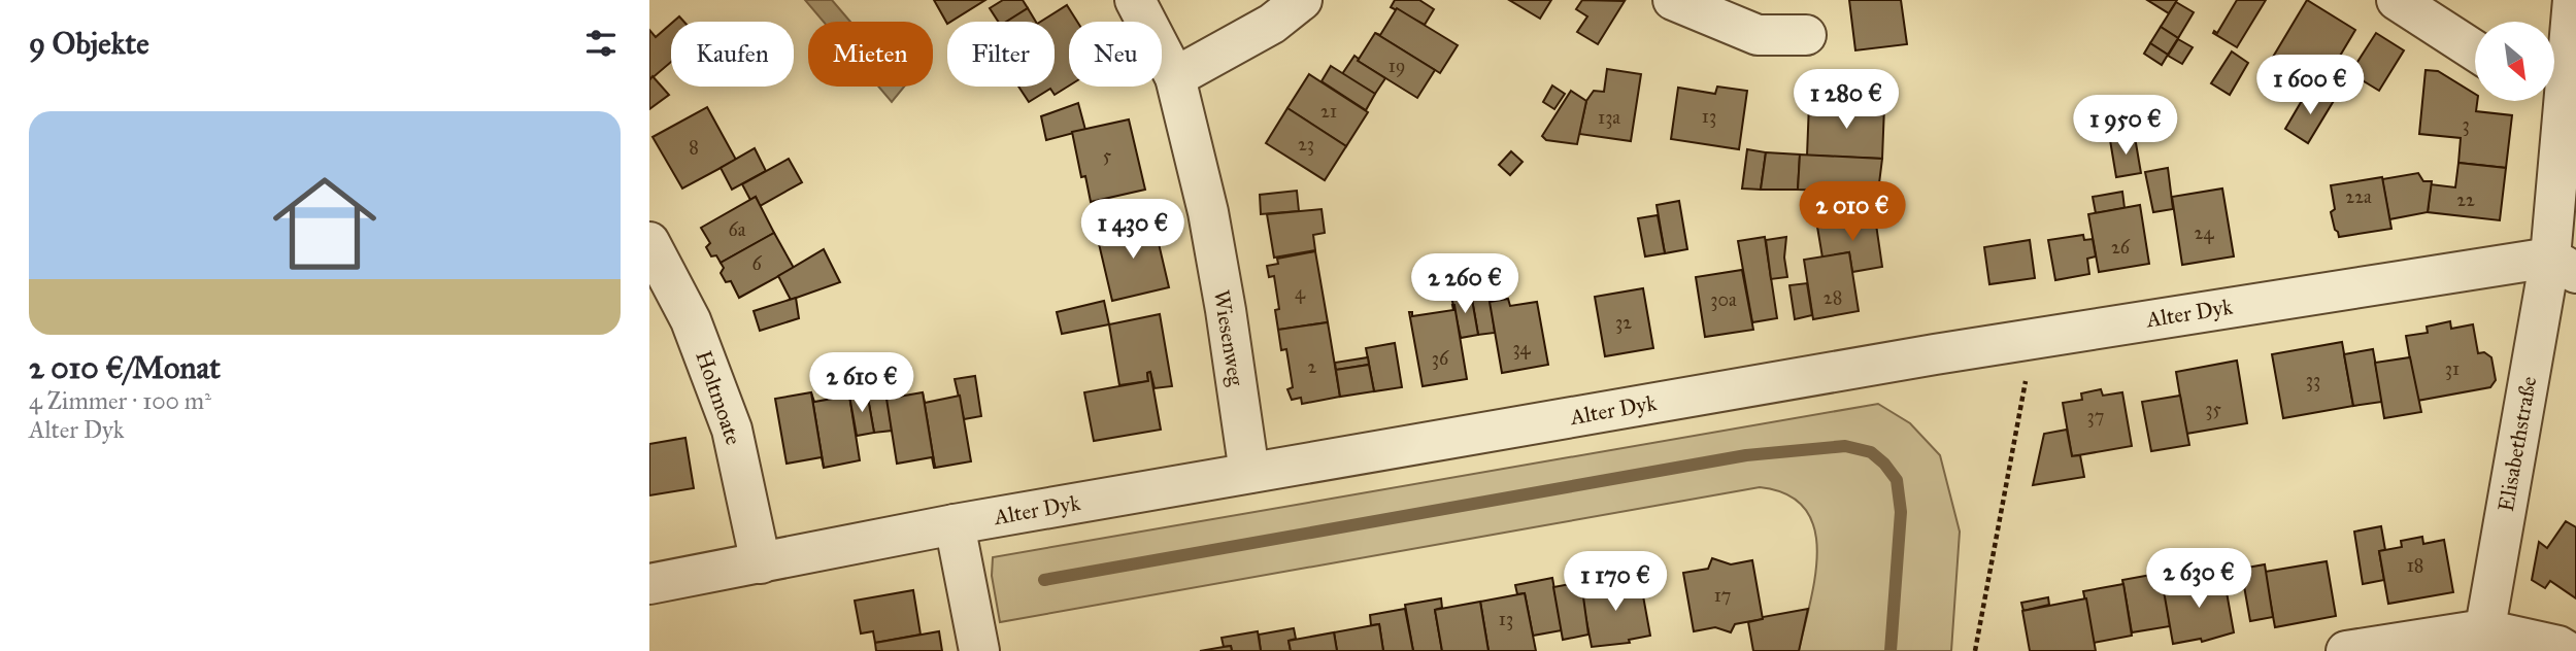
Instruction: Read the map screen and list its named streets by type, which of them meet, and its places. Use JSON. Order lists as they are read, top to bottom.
{
  "streets": {
    "street": [
      "Alter Dyk",
      "Wiesenweg",
      "Holtmoate",
      "Elisabethstraße"
    ]
  },
  "crossings": [
    ["Alter Dyk", "Wiesenweg"],
    ["Alter Dyk", "Holtmoate"],
    ["Alter Dyk", "Elisabethstraße"]
  ],
  "house_numbers": [
    "19",
    "21",
    "13",
    "13a",
    "3",
    "23",
    "8",
    "5",
    "22a",
    "22",
    "6a",
    "24",
    "26",
    "6",
    "4",
    "28",
    "30a",
    "32",
    "34",
    "36",
    "2",
    "31",
    "33",
    "35",
    "37",
    "18",
    "17",
    "13"
  ],
  "north": "bottom right",
  "page": {
    "heading": "9 Objekte",
    "chip": [
      "Kaufen",
      "Mieten",
      "Filter",
      "Neu"
    ],
    "price": [
      "1 600 €",
      "1 280 €",
      "1 950 €",
      "2 010 €",
      "1 430 €",
      "2 260 €",
      "2 610 €",
      "2 630 €",
      "1 170 €"
    ],
    "list": [
      {
        "name": "2 010 €/Monat",
        "note": "4 Zimmer · 100 m² · Alter Dyk"
      }
    ]
  }
}
